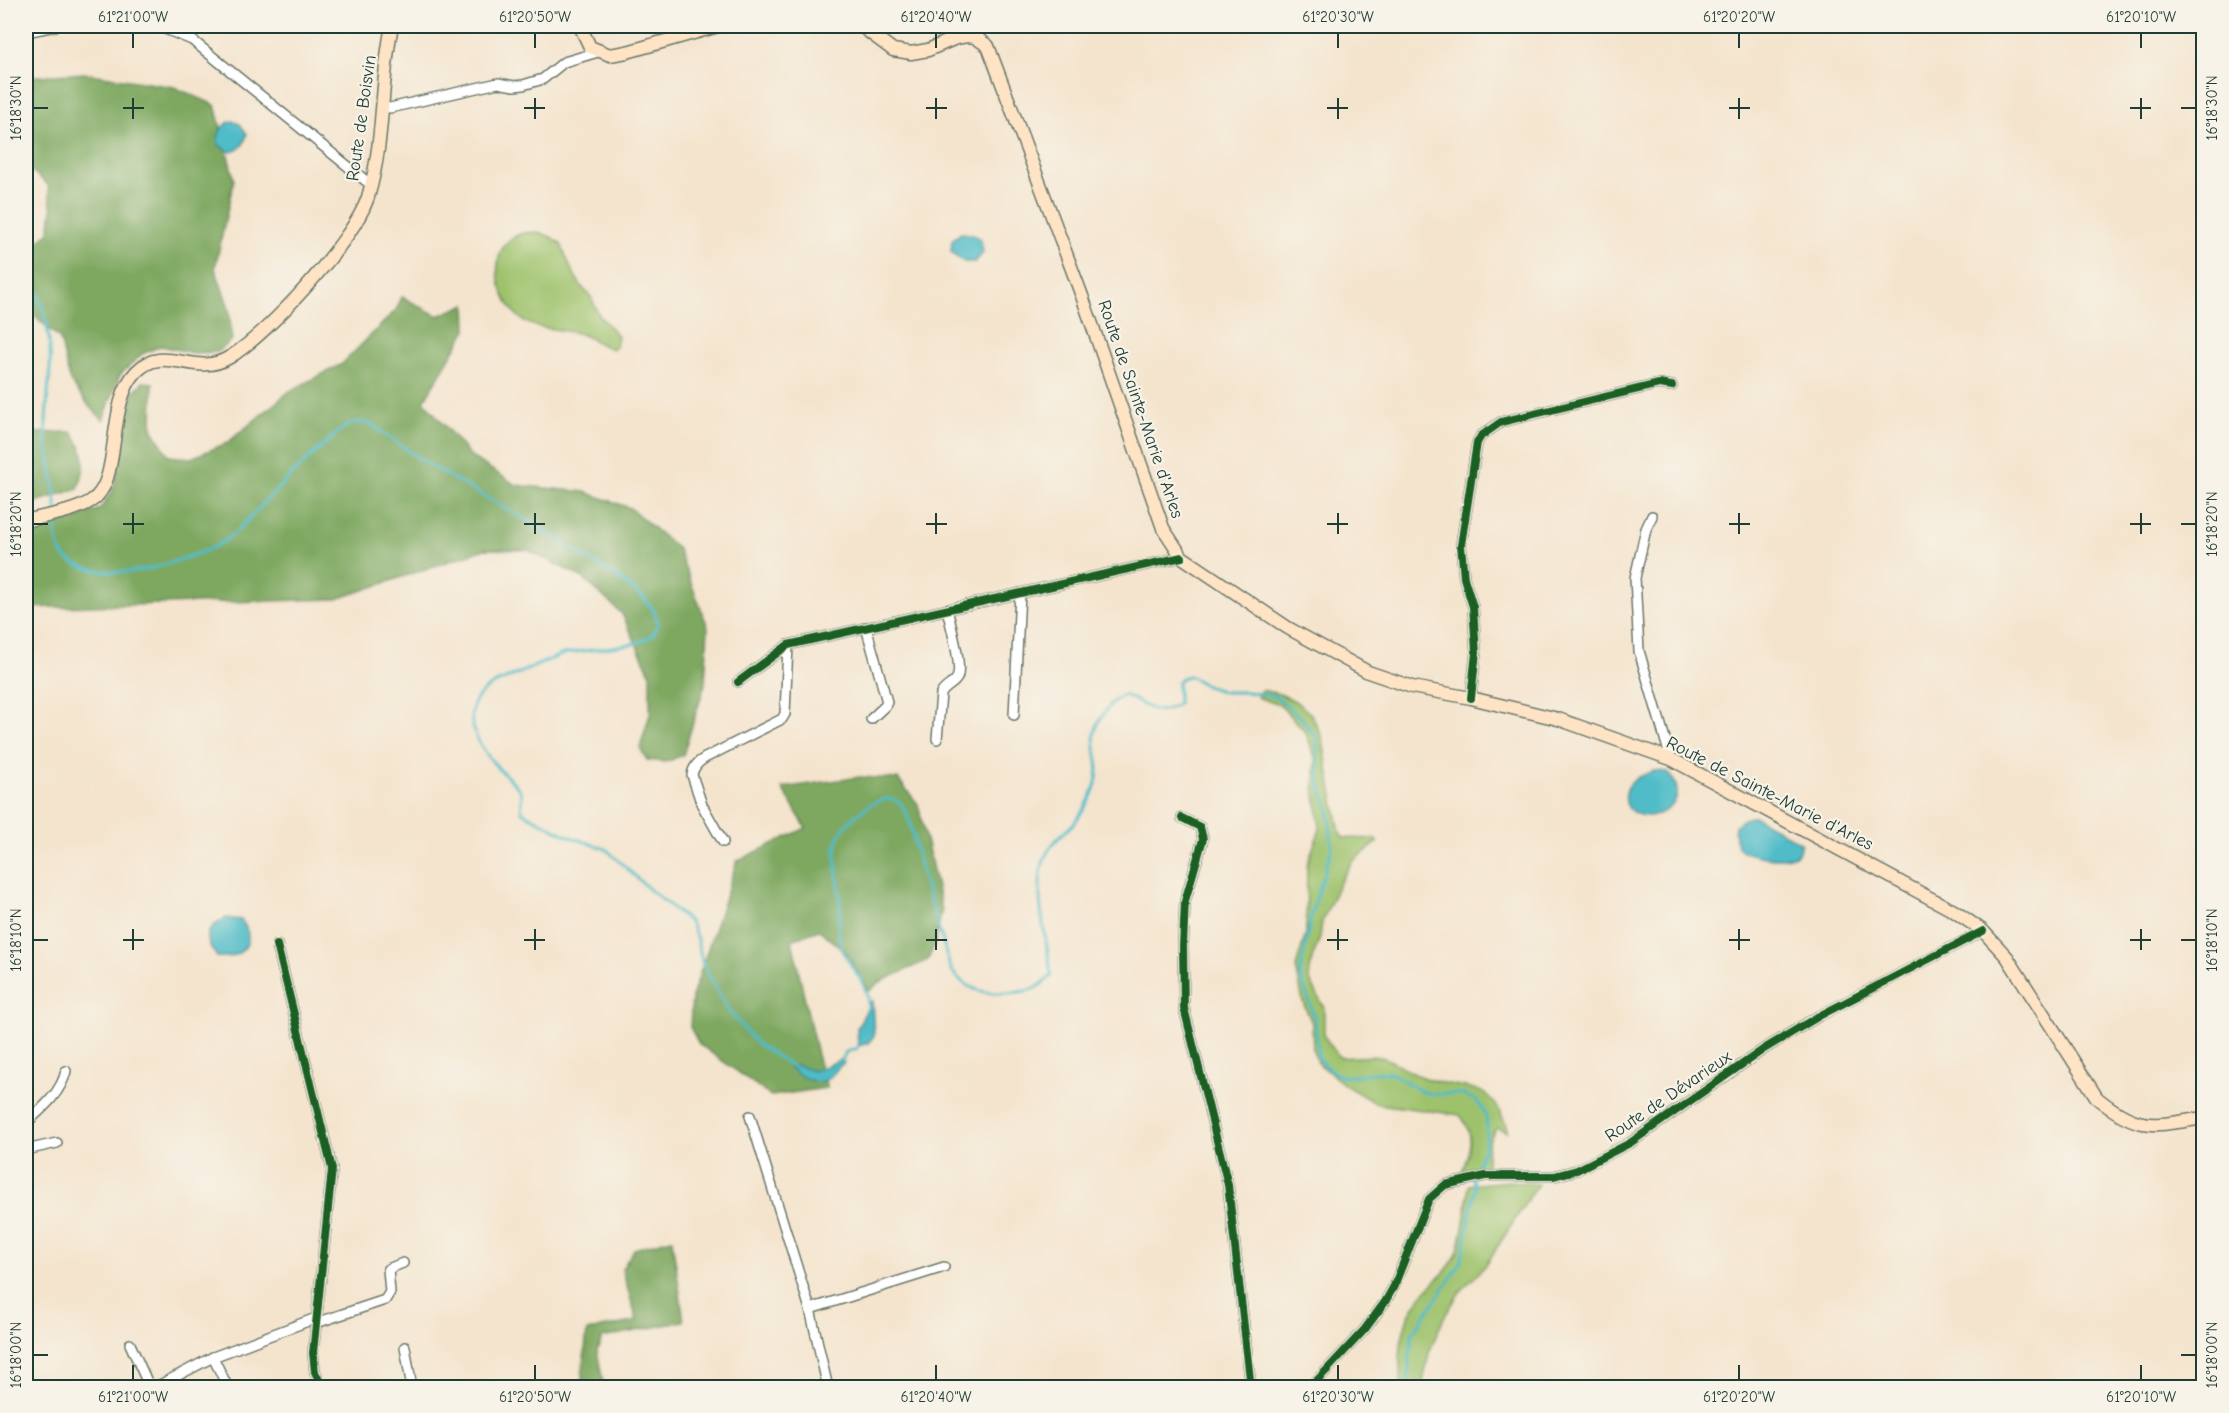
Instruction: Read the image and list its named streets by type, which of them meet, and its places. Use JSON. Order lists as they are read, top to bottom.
{
  "streets": {
    "main road": ["Route de Boisvin", "Route de Sainte-Marie d'Arles"],
    "street": ["Route de Dévarieux"]
  },
  "crossings": [
    ["Route de Sainte-Marie d'Arles", "Route de Dévarieux"]
  ],
  "coordinates": [
    "61°21'00\"W",
    "61°20'50\"W",
    "61°20'40\"W",
    "61°20'30\"W",
    "61°20'20\"W",
    "61°20'10\"W",
    "16°18'30\"N",
    "16°18'20\"N",
    "16°18'10\"N",
    "16°18'00\"N"
  ]
}
